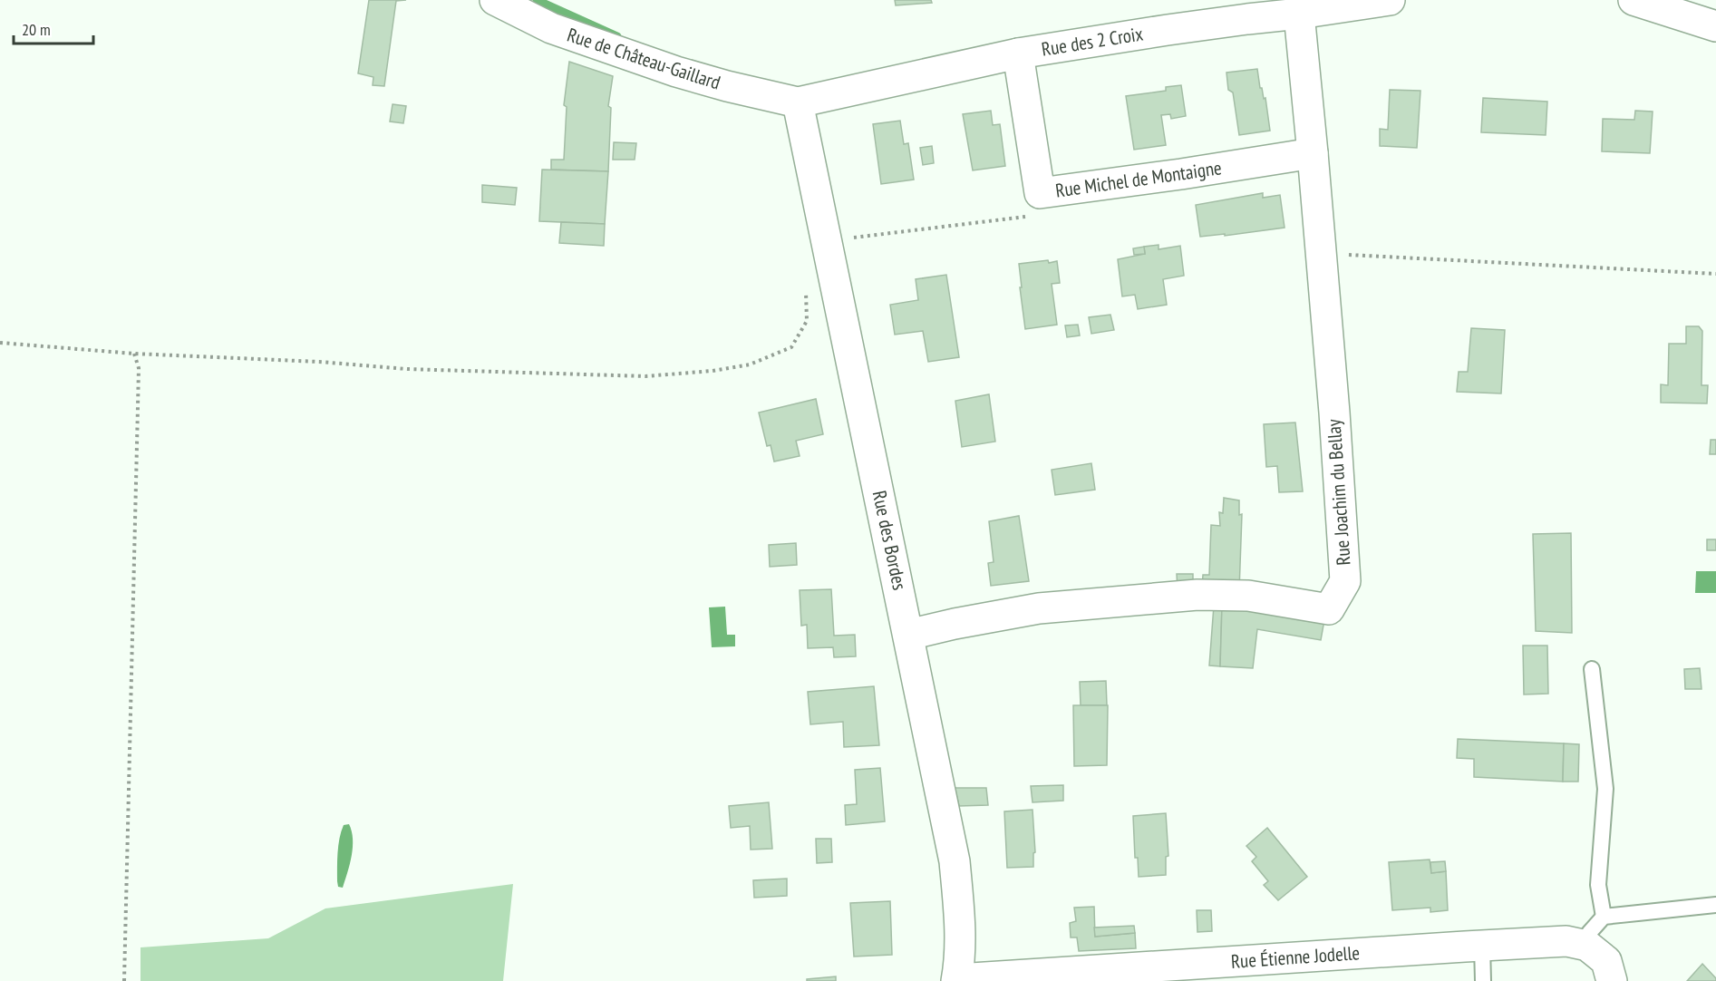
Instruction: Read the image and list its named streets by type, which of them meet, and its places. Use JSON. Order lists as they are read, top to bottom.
{
  "streets": {
    "street": [
      "Rue des 2 Croix",
      "Rue de Château-Gaillard",
      "Rue Michel de Montaigne",
      "Rue Joachim du Bellay",
      "Rue des Bordes",
      "Rue Étienne Jodelle"
    ]
  },
  "crossings": [
    ["Rue des 2 Croix", "Rue de Château-Gaillard"],
    ["Rue des 2 Croix", "Rue Michel de Montaigne"],
    ["Rue des 2 Croix", "Rue Joachim du Bellay"],
    ["Rue des 2 Croix", "Rue des Bordes"],
    ["Rue de Château-Gaillard", "Rue des Bordes"],
    ["Rue Michel de Montaigne", "Rue Joachim du Bellay"],
    ["Rue Joachim du Bellay", "Rue des Bordes"],
    ["Rue des Bordes", "Rue Étienne Jodelle"]
  ],
  "scale_bar": "20 m"
}
